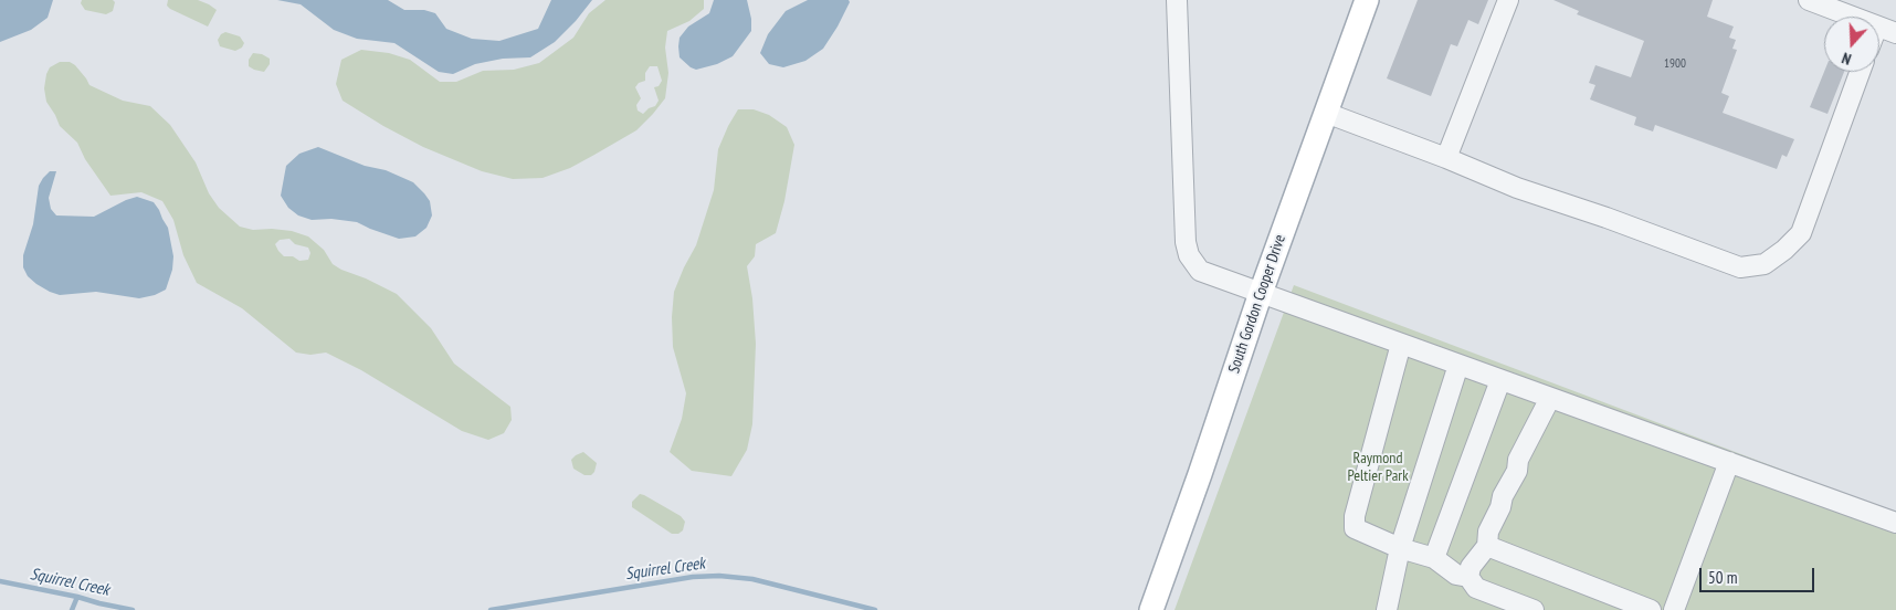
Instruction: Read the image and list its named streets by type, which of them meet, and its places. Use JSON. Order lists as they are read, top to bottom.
{
  "streets": {
    "main road": ["South Gordon Cooper Drive"]
  },
  "water": ["Squirrel Creek"],
  "parks": ["Raymond Peltier Park"],
  "house_numbers": ["1900"],
  "scale_bar": "50 m",
  "north": "bottom"
}
